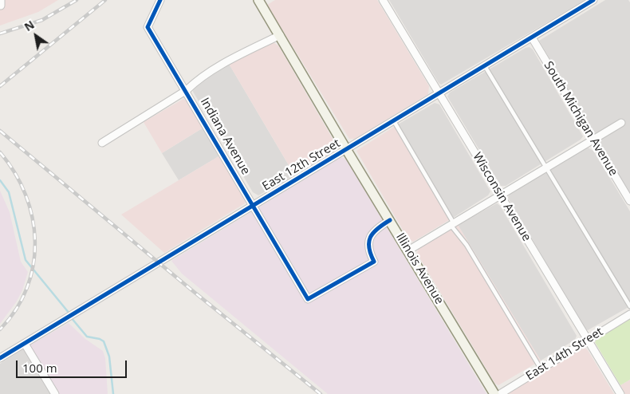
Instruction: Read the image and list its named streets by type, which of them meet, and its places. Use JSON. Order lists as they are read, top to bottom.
{
  "streets": {
    "street": [
      "South Michigan Avenue",
      "Indiana Avenue",
      "East 12th Street",
      "Wisconsin Avenue",
      "Illinois Avenue",
      "East 14th Street"
    ]
  },
  "crossings": [
    ["South Michigan Avenue", "East 12th Street"],
    ["Indiana Avenue", "East 12th Street"],
    ["Indiana Avenue", "Illinois Avenue"],
    ["East 12th Street", "Wisconsin Avenue"],
    ["East 12th Street", "Illinois Avenue"],
    ["Wisconsin Avenue", "East 14th Street"]
  ],
  "scale_bar": "100 m",
  "north": "top left"
}
